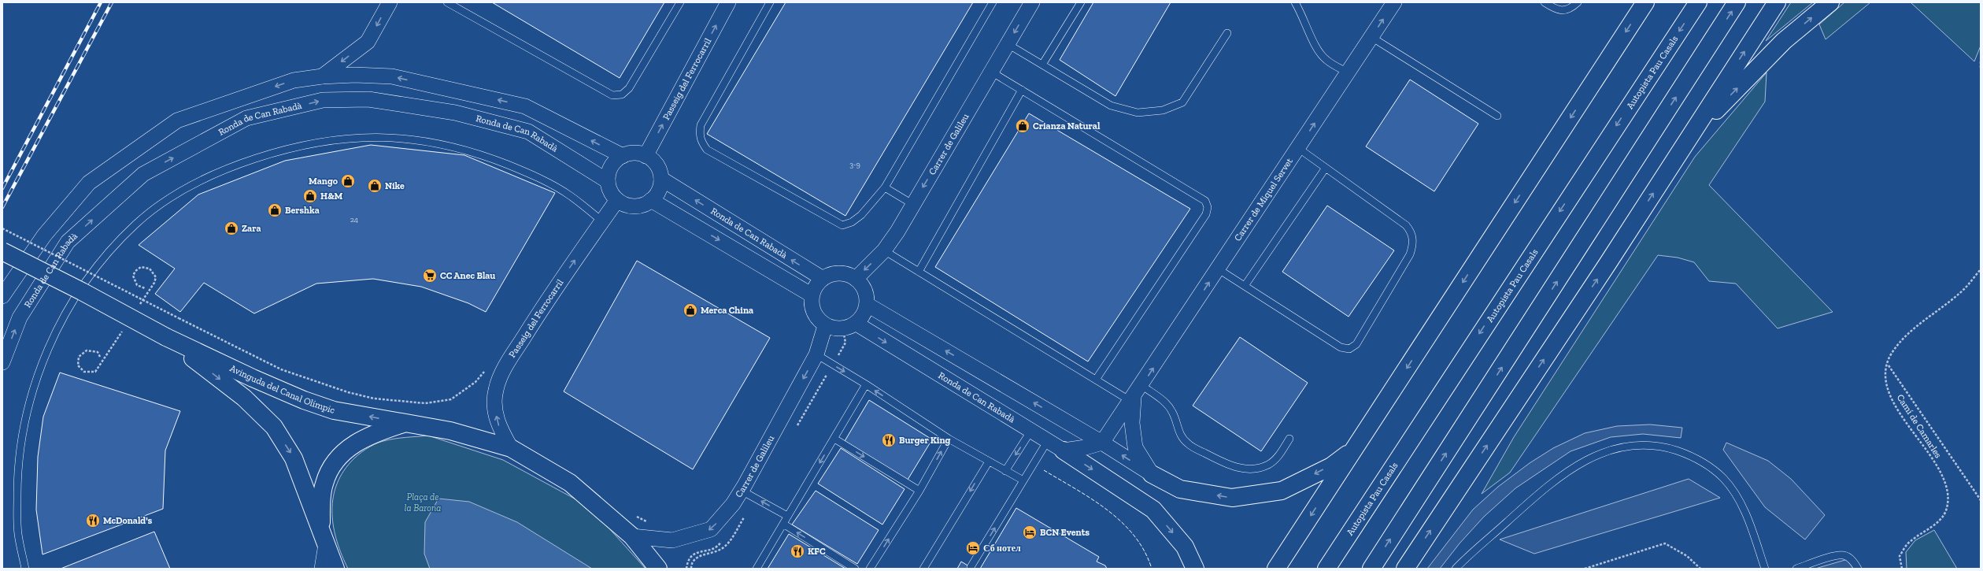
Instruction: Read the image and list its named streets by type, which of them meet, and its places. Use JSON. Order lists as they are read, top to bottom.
{
  "streets": {
    "main road": ["Autopista Pau Casals", "Avinguda del Canal Olímpic"],
    "street": [
      "Passeig del Ferrocarril",
      "Ronda de Can Rabadà",
      "Carrer de Galileu",
      "Carrer de Miquel Servet"
    ],
    "path": ["Camí de Camarles"]
  },
  "crossings": [
    ["Passeig del Ferrocarril", "Ronda de Can Rabadà"],
    ["Ronda de Can Rabadà", "Carrer de Galileu"]
  ],
  "one_way": ["Passeig del Ferrocarril", "Carrer de Galileu", "Carrer de Miquel Servet"],
  "parks": ["Plaça de la Barona"],
  "places": {
    "shop": [
      "Crianza Natural",
      "Mango",
      "Nike",
      "H&M",
      "Bershka",
      "Zara",
      "Merca China"
    ],
    "supermarket": ["CC Anec Blau"],
    "restaurant": ["Burger King", "McDonald's", "KFC"],
    "hotel": ["BCN Events", "Сб нотел"]
  },
  "house_numbers": ["3-9", "24"]
}
